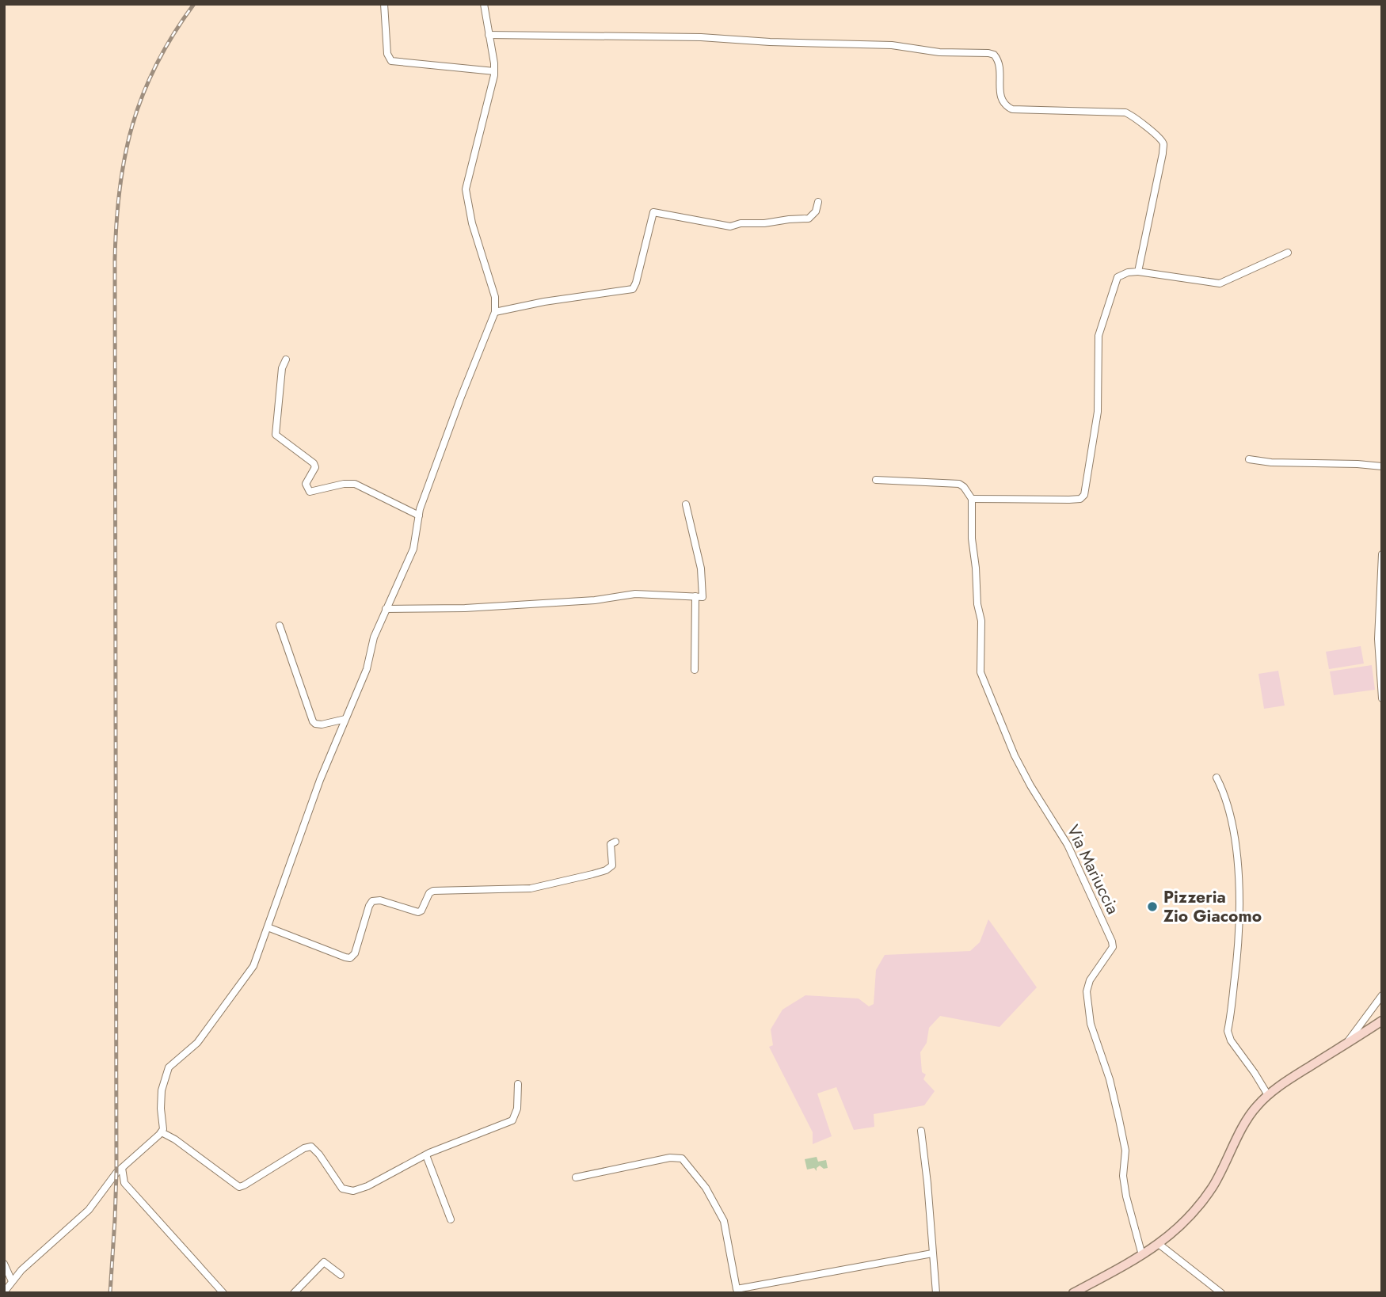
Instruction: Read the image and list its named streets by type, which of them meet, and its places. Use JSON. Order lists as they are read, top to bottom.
{
  "streets": {
    "street": ["Via Mariuccia"]
  },
  "places": ["Pizzeria Zio Giacomo"]
}
